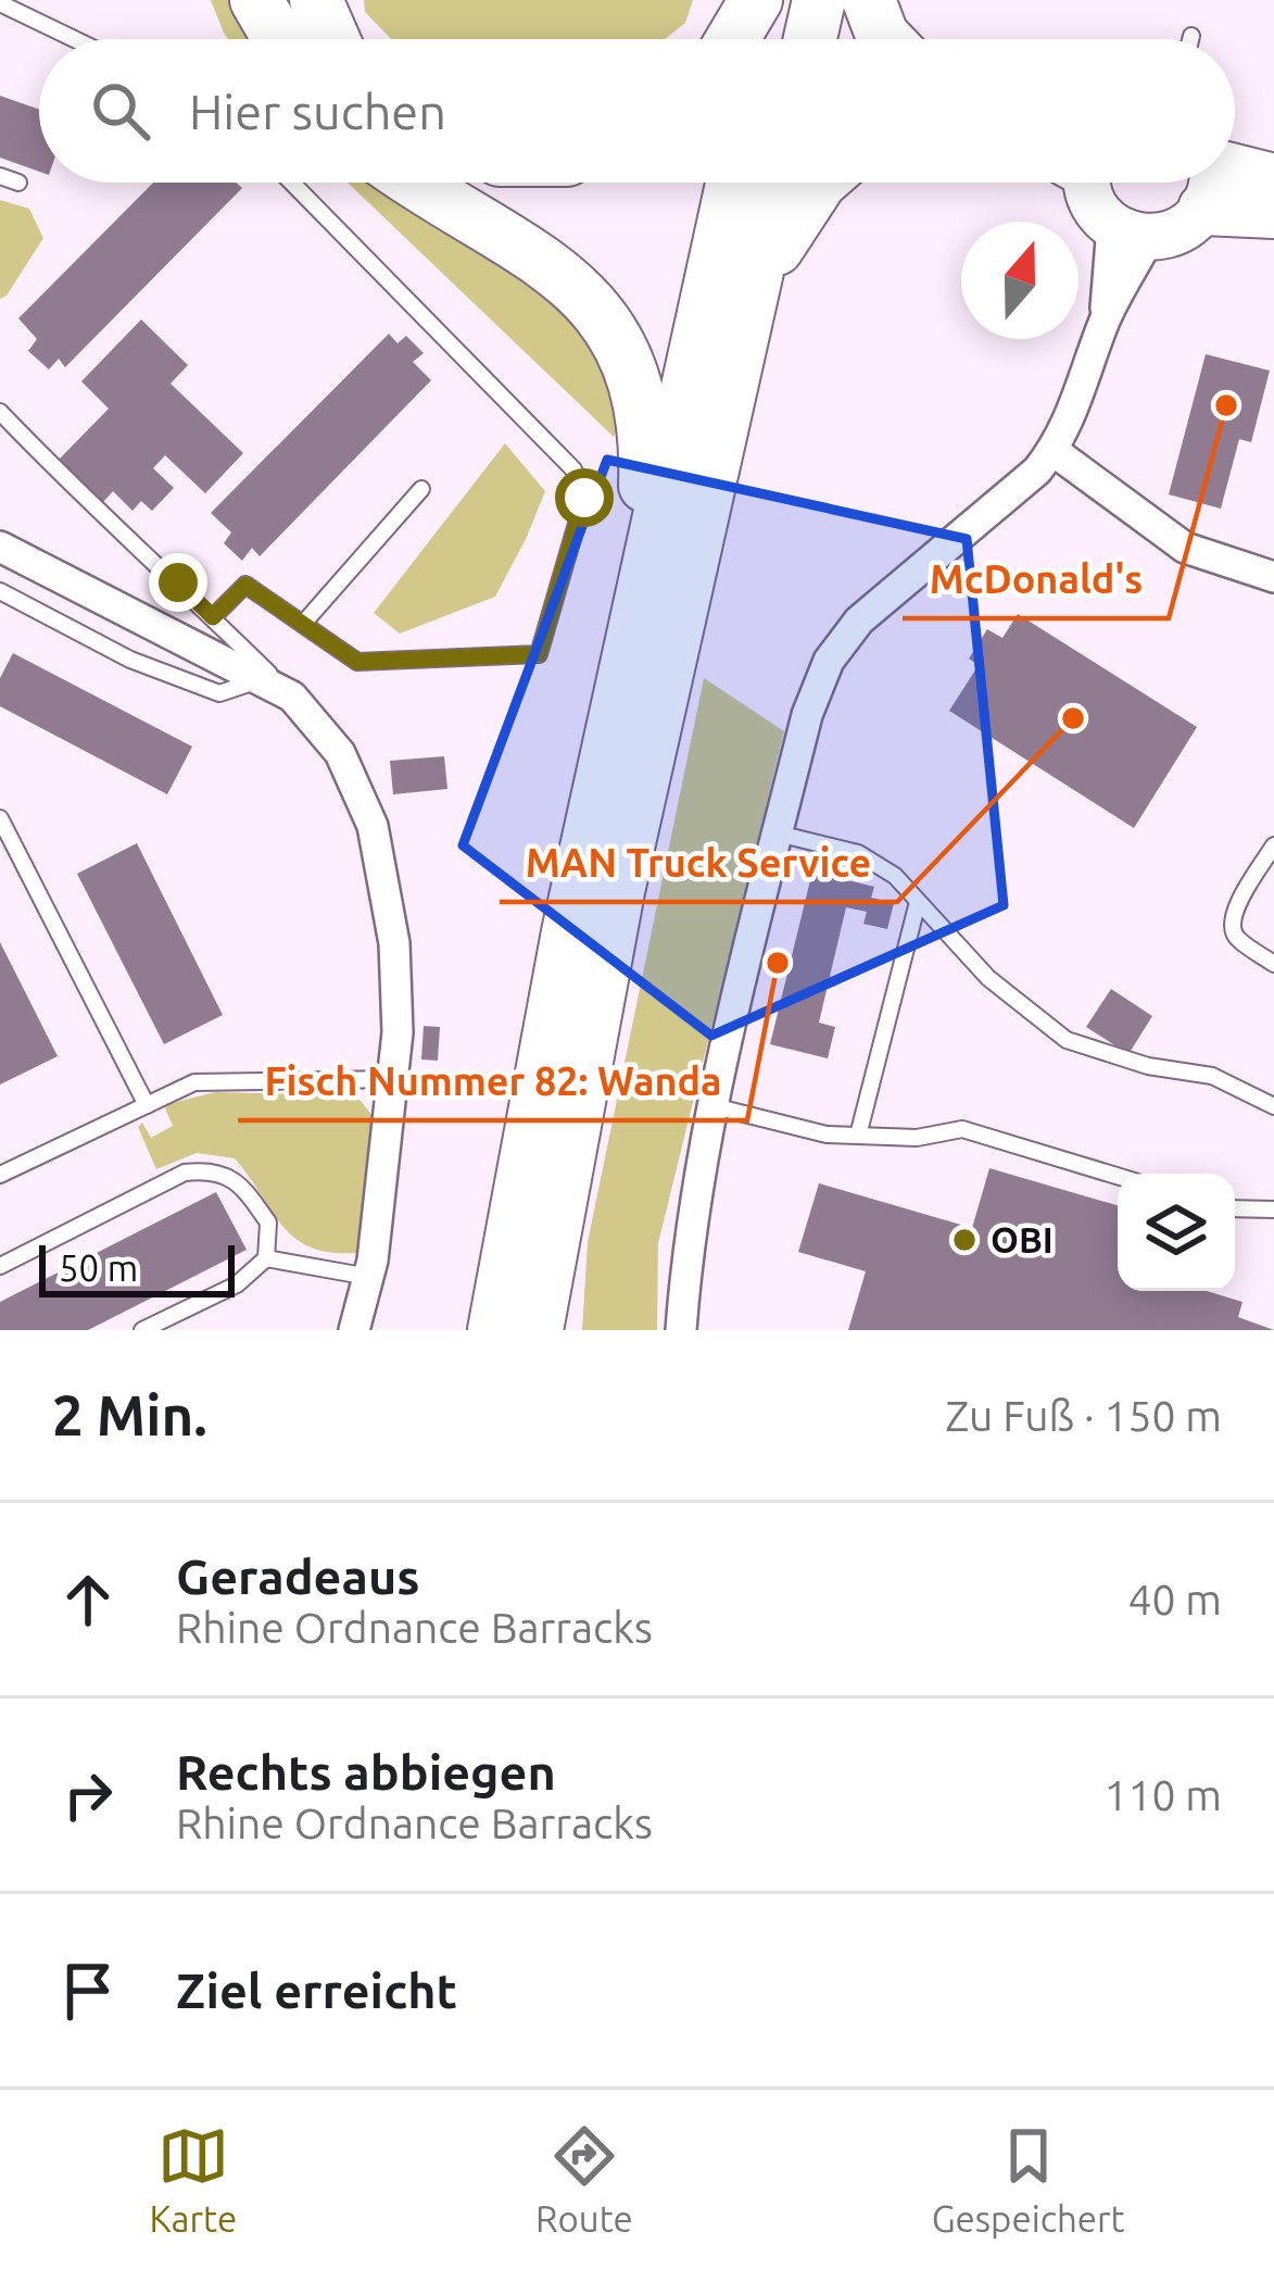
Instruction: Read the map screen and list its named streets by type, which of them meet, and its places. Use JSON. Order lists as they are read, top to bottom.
{
  "places": [
    "McDonald's",
    "MAN Truck Service",
    "Fisch Nummer 82: Wanda",
    "OBI"
  ],
  "scale_bar": "50 m",
  "north": "top",
  "page": {
    "search": "Hier suchen",
    "scale": "50 m",
    "heading": ["2 Min.", "Zu Fuß · 150 m"],
    "list": [
      ["Geradeaus", "Rhine Ordnance Barracks", "40 m"],
      ["Rechts abbiegen", "Rhine Ordnance Barracks", "110 m"],
      "Ziel erreicht"
    ],
    "nav": ["Karte", "Route", "Gespeichert"]
  }
}
